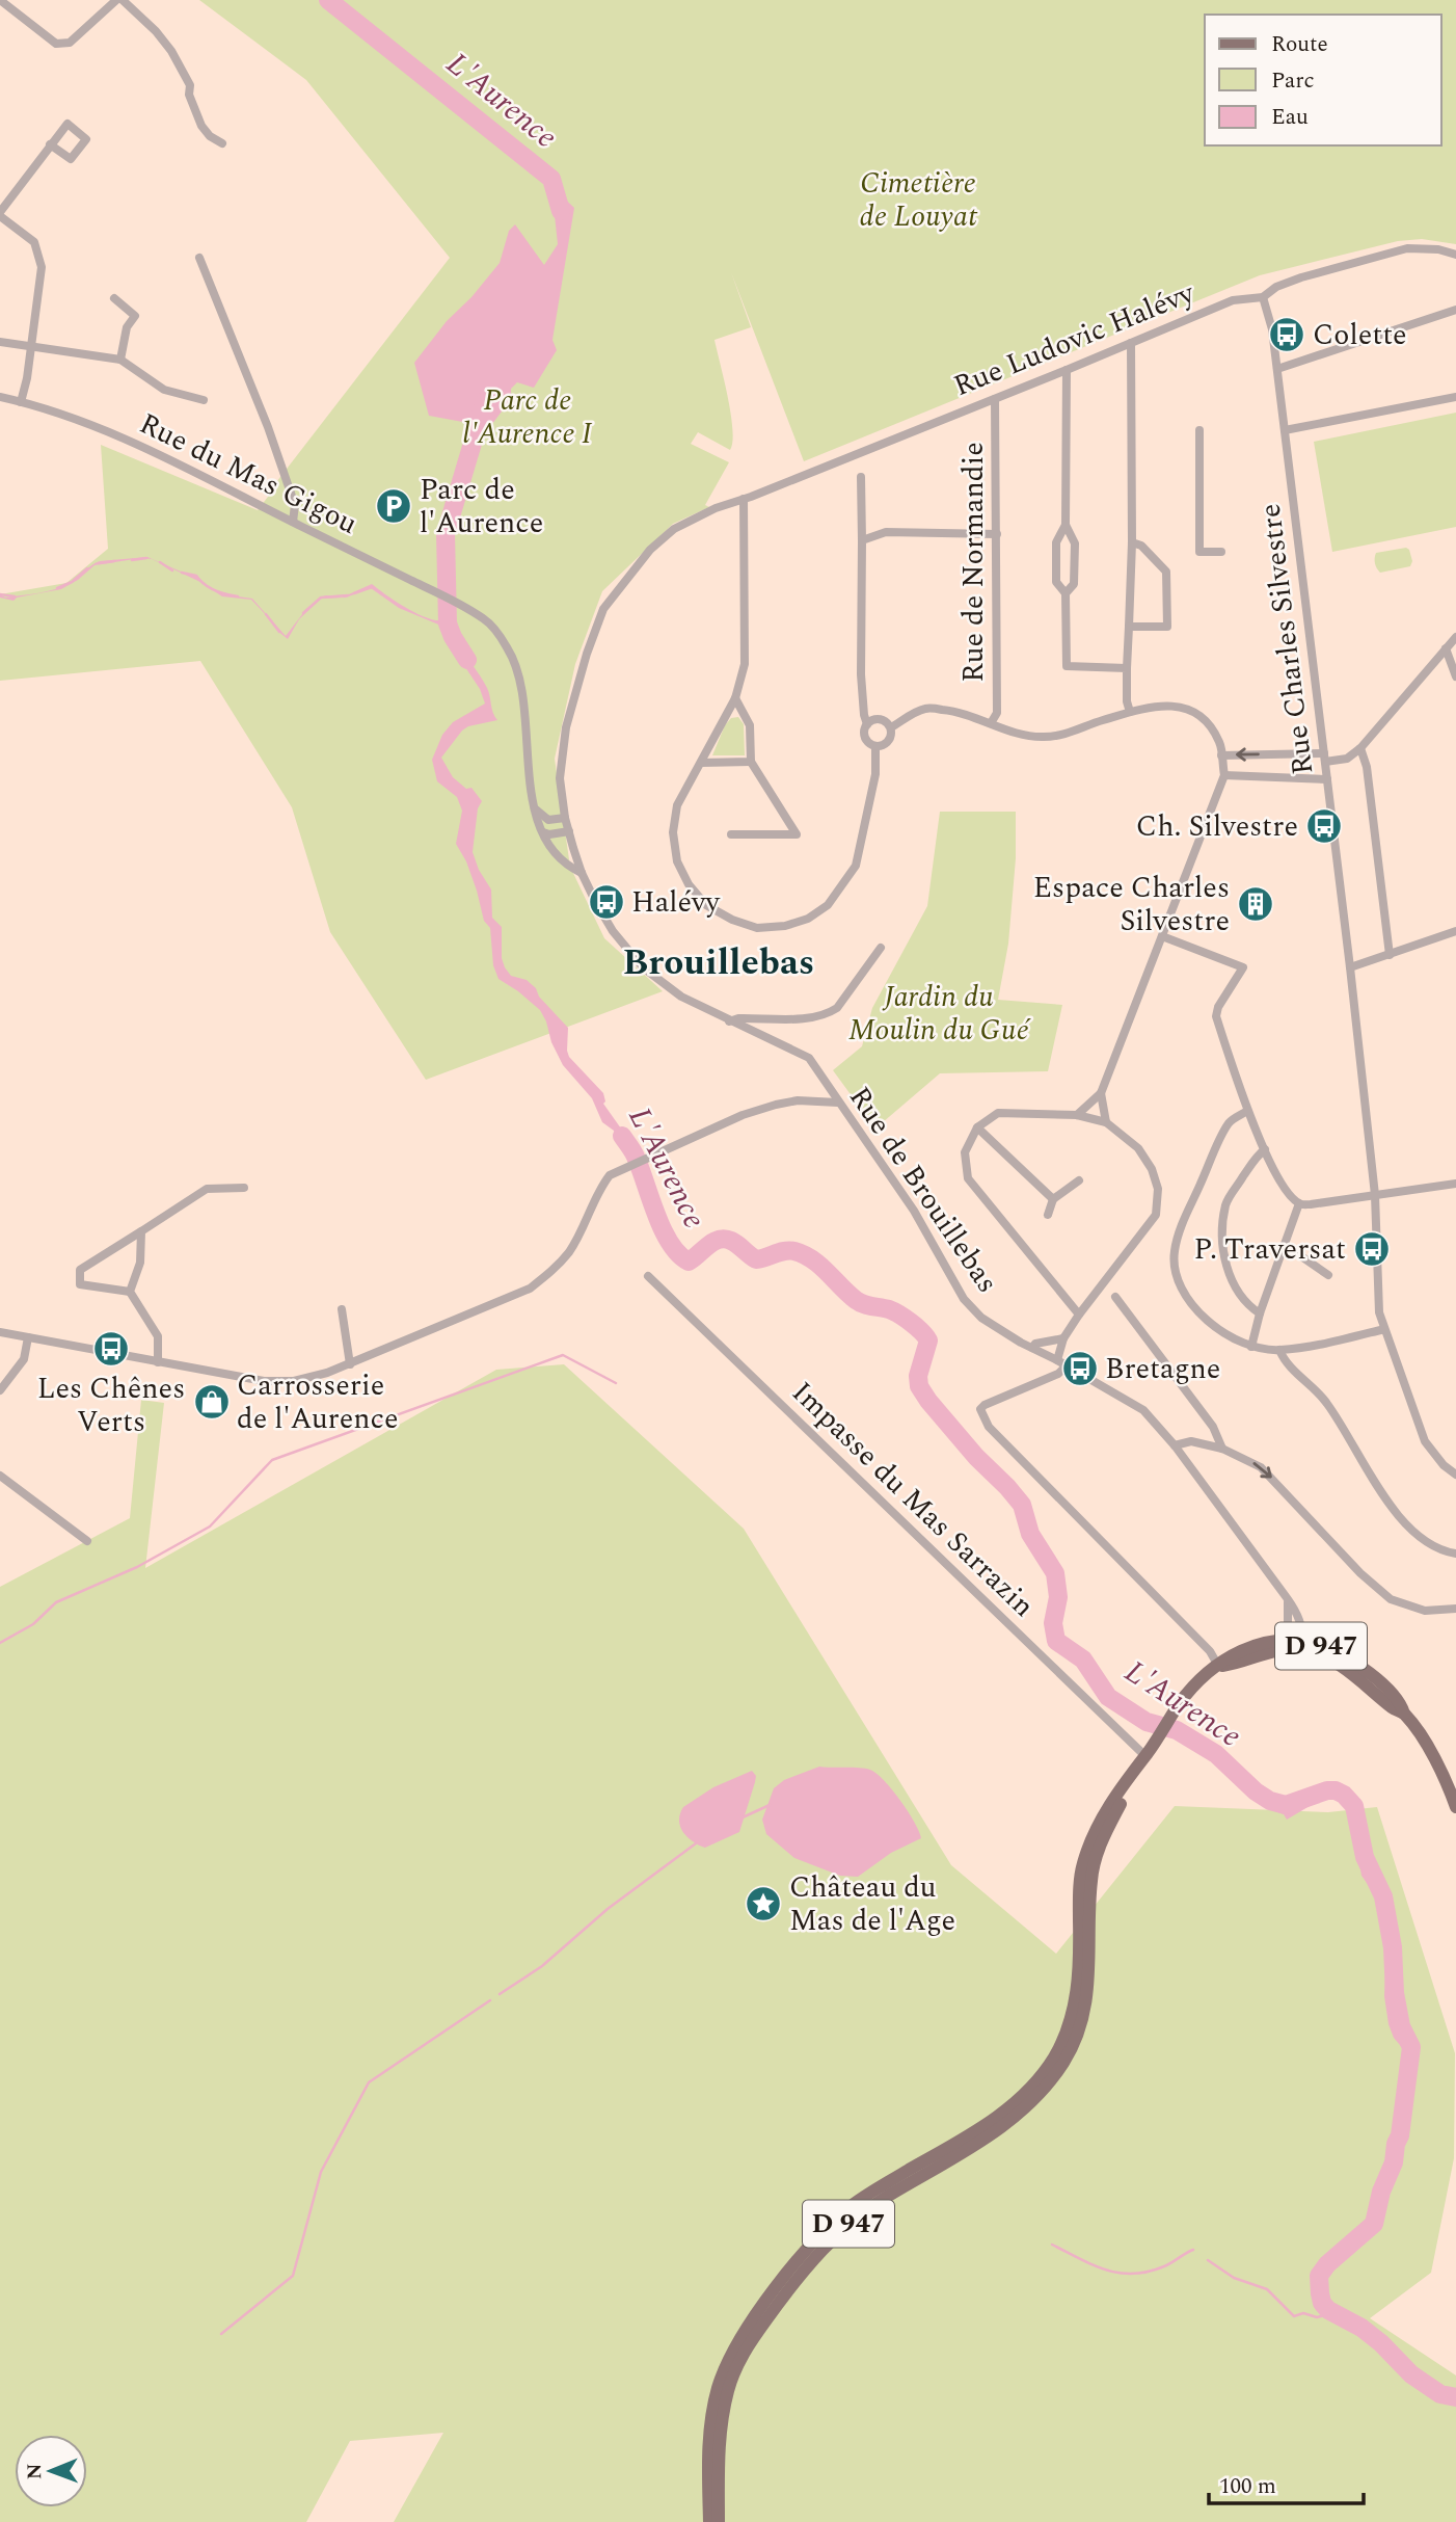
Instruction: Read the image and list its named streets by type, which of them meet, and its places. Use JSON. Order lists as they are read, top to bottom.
{
  "streets": {
    "main road": ["D 947"],
    "street": [
      "Rue Ludovic Halévy",
      "Rue du Mas Gigou",
      "Rue de Normandie",
      "Rue Charles Silvestre",
      "Rue de Brouillebas",
      "Impasse du Mas Sarrazin"
    ]
  },
  "crossings": [
    ["Rue Ludovic Halévy", "Rue du Mas Gigou"],
    ["Rue Ludovic Halévy", "Rue de Normandie"],
    ["Rue Ludovic Halévy", "Rue Charles Silvestre"],
    ["Rue Ludovic Halévy", "Rue de Brouillebas"],
    ["Rue du Mas Gigou", "Rue de Brouillebas"],
    ["Rue de Brouillebas", "D 947"],
    ["Impasse du Mas Sarrazin", "D 947"]
  ],
  "districts": ["Brouillebas"],
  "water": ["L'Aurence"],
  "parks": ["Cimetière de Louyat", "Parc de l'Aurence I", "Jardin du Moulin du Gué"],
  "places": {
    "bus stop": [
      "Colette",
      "Ch. Silvestre",
      "Halévy",
      "P. Traversat",
      "Les Chênes Verts",
      "Bretagne"
    ],
    "parking": ["Parc de l'Aurence"],
    "building": ["Espace Charles Silvestre"],
    "shop": ["Carrosserie de l'Aurence"],
    "place": ["Château du Mas de l'Age"]
  },
  "legend": ["Route", "Parc", "Eau"],
  "scale_bar": "100 m",
  "north": "left"
}
